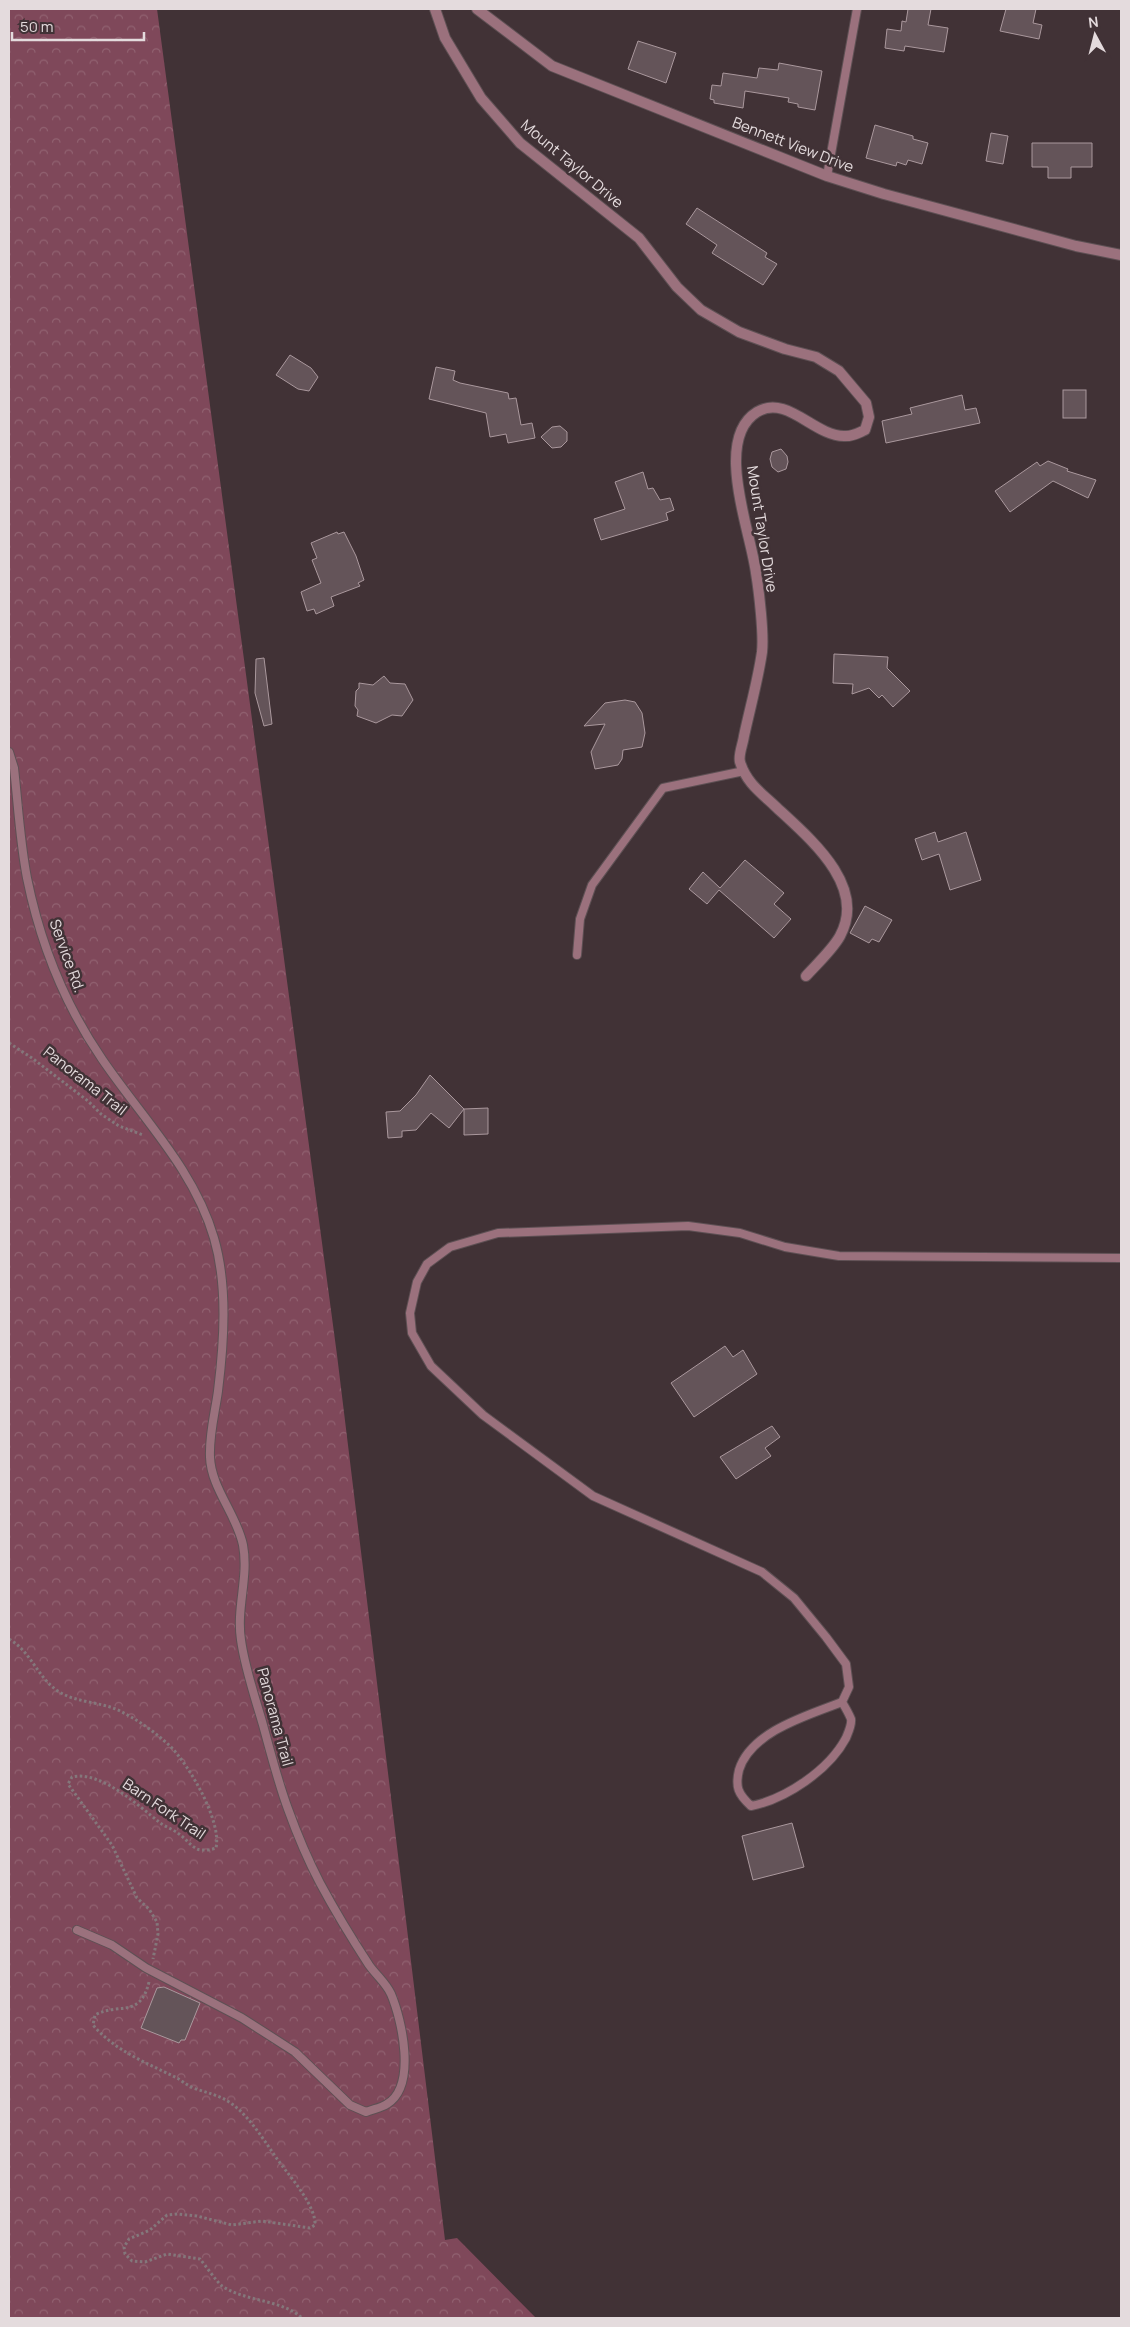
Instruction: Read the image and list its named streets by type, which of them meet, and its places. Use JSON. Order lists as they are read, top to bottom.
{
  "streets": {
    "street": ["Bennett View Drive", "Mount Taylor Drive"],
    "lane": ["Service Rd.", "Panorama Trail"],
    "path": ["Barn Fork Trail"]
  },
  "crossings": [
    ["Service Rd.", "Panorama Trail"],
    ["Panorama Trail", "Barn Fork Trail"]
  ],
  "scale_bar": "50 m",
  "north": "top"
}
